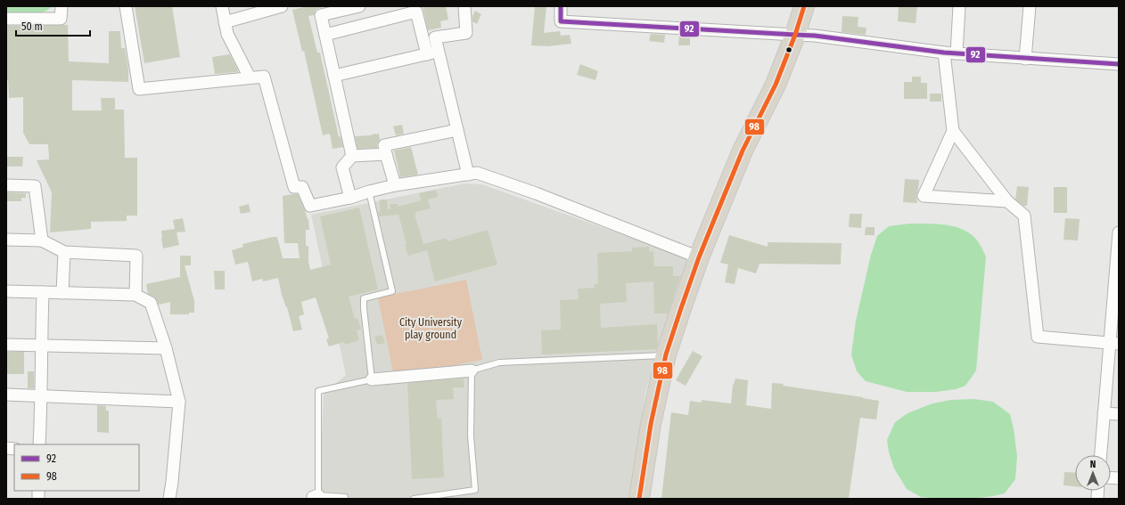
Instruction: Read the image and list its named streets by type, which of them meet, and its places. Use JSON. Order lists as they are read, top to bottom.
{
  "parks": ["City University play ground"],
  "lines": ["transit line 92", "transit line 98"],
  "legend": ["92", "98"],
  "scale_bar": "50 m",
  "north": "top"
}
